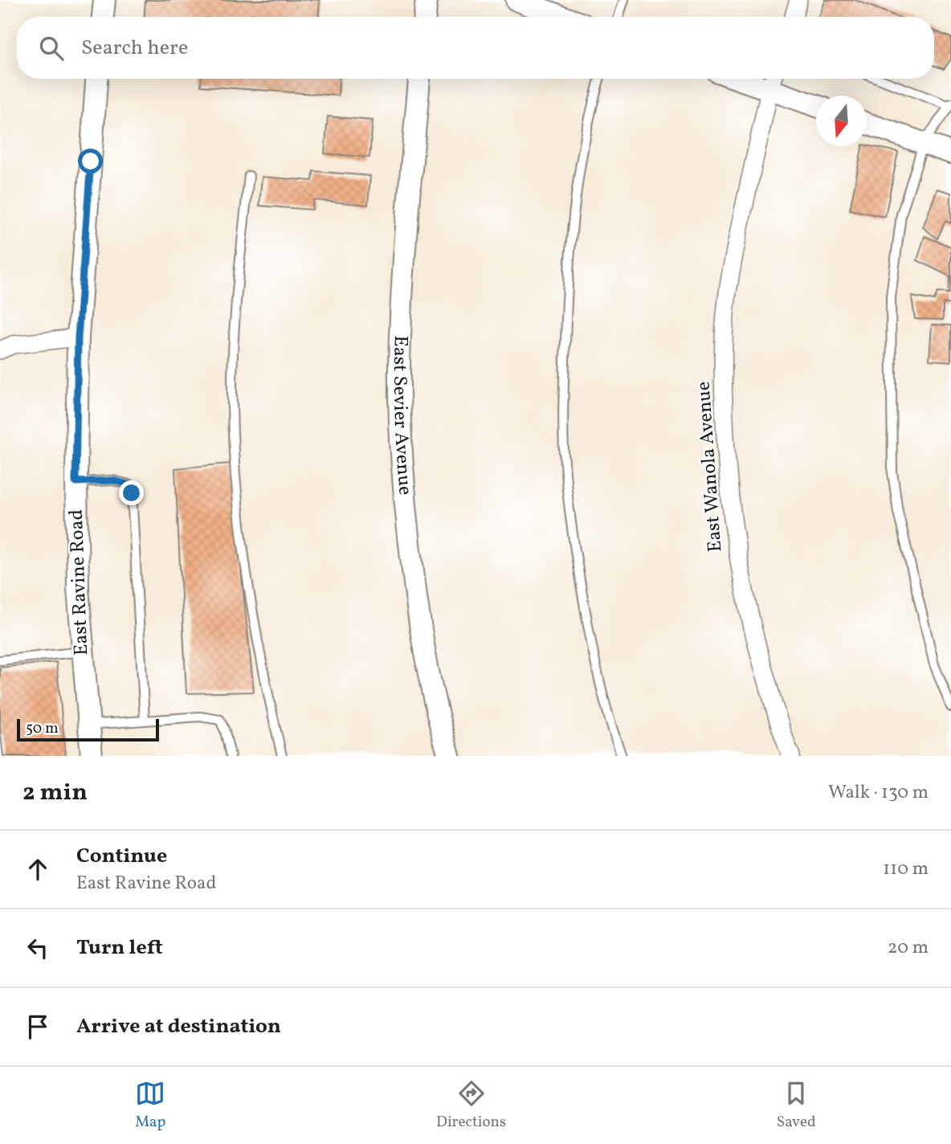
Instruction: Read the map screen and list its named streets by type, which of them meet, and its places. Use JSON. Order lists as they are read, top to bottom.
{
  "streets": {
    "street": ["East Sevier Avenue", "East Wanola Avenue", "East Ravine Road"]
  },
  "scale_bar": "50 m",
  "north": "bottom",
  "page": {
    "search": "Search here",
    "scale": "50 m",
    "heading": ["2 min", "Walk · 130 m"],
    "list": [
      ["Continue", "East Ravine Road", "110 m"],
      ["Turn left", "20 m"],
      "Arrive at destination"
    ],
    "nav": ["Map", "Directions", "Saved"]
  }
}
